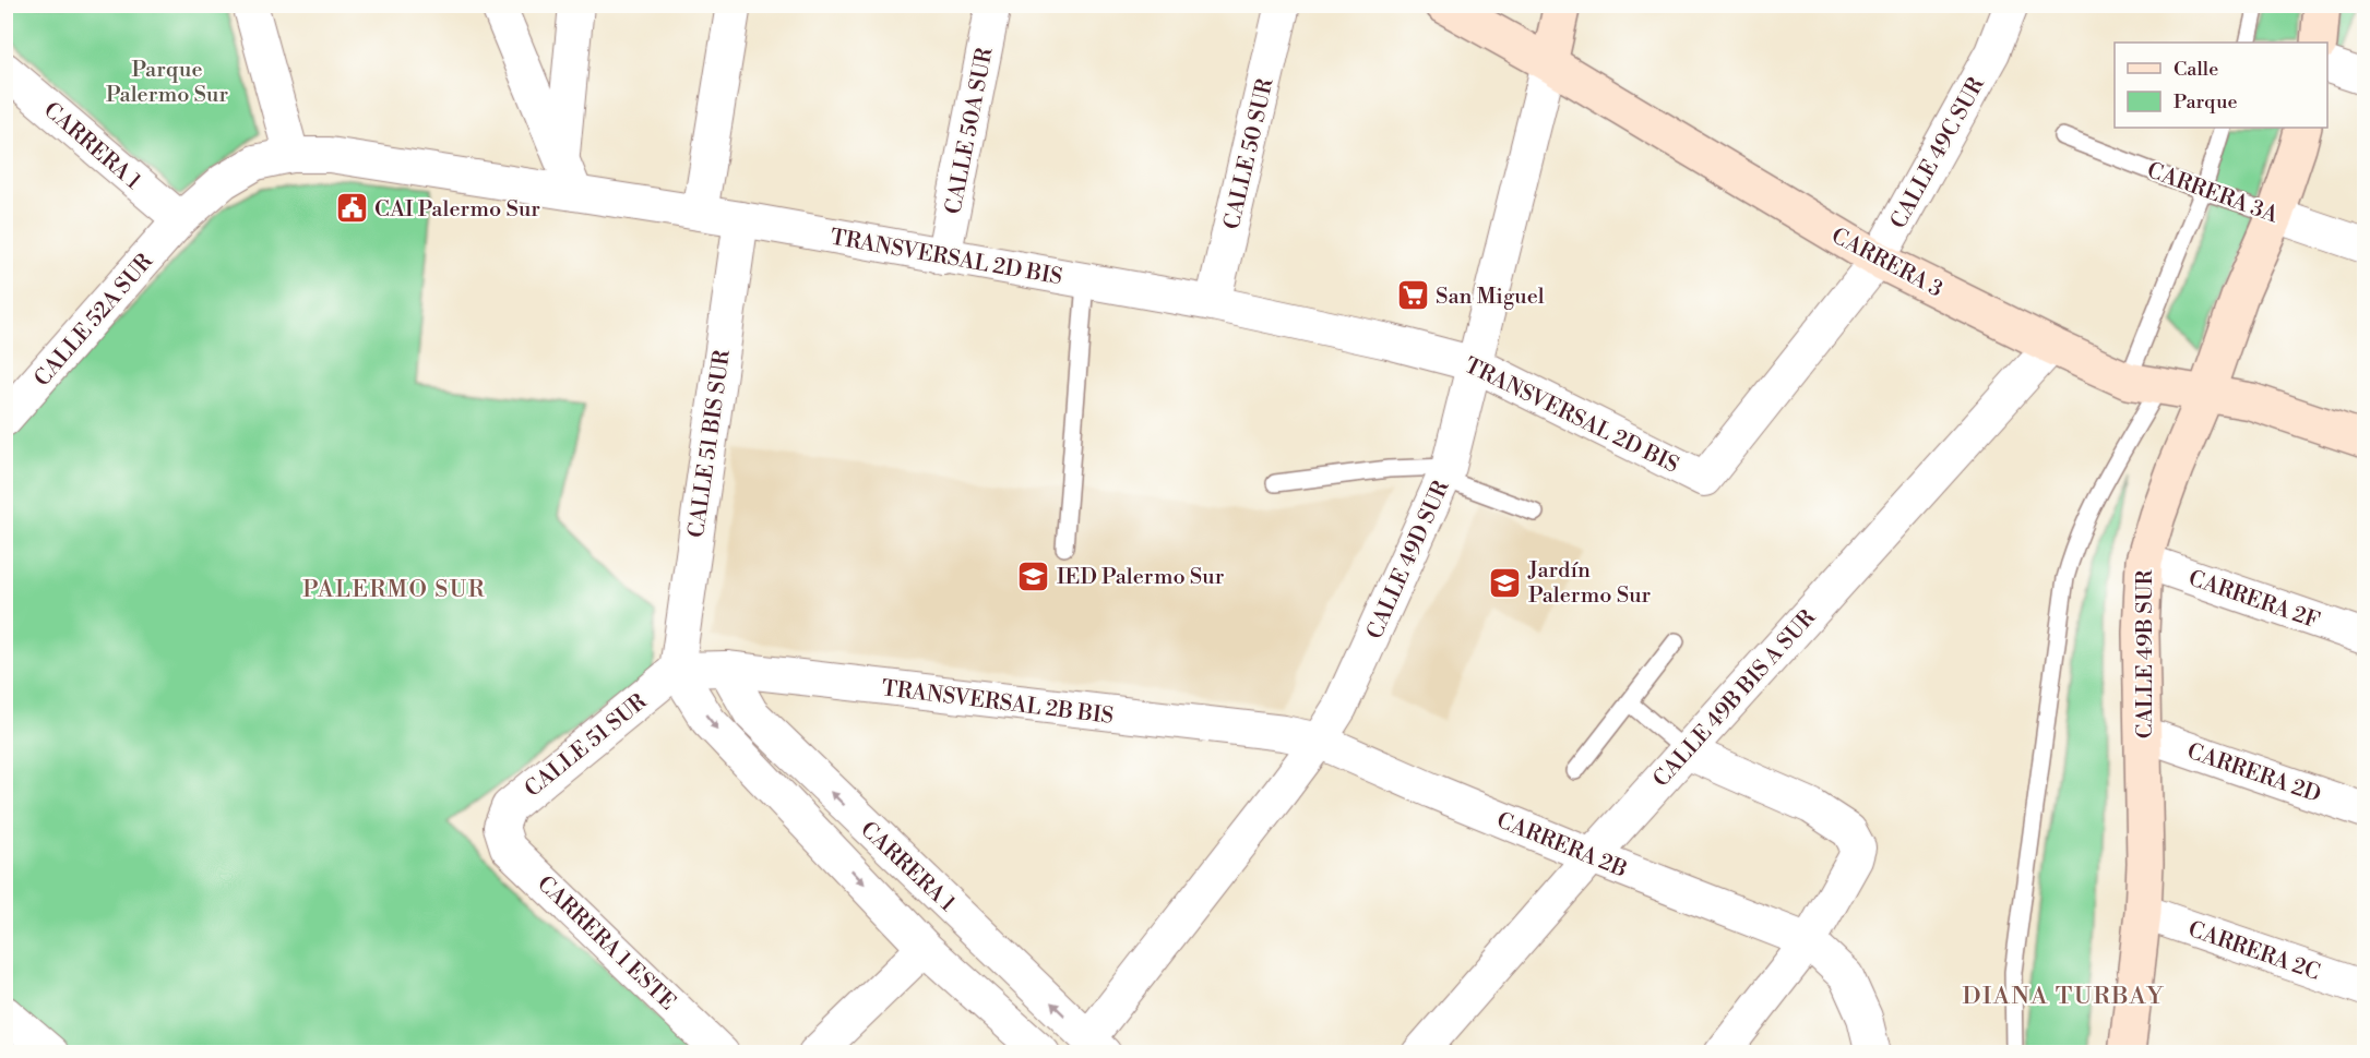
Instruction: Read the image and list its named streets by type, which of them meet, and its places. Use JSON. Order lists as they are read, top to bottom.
{
  "streets": {
    "street": [
      "CALLE 50A SUR",
      "CARRERA 1",
      "CALLE 49C SUR",
      "CALLE 50 SUR",
      "CARRERA 3A",
      "TRANSVERSAL 2D BIS",
      "CARRERA 3",
      "CALLE 52A SUR",
      "CALLE 51 BIS SUR",
      "CALLE 49D SUR",
      "CARRERA 2F",
      "CALLE 49B SUR",
      "CALLE 49B BIS A SUR",
      "TRANSVERSAL 2B BIS",
      "CALLE 51 SUR",
      "CARRERA 2D",
      "CARRERA 2B",
      "CARRERA 1 ESTE",
      "CARRERA 2C"
    ]
  },
  "crossings": [
    ["CALLE 50A SUR", "TRANSVERSAL 2D BIS"],
    ["CARRERA 1", "TRANSVERSAL 2D BIS"],
    ["CARRERA 1", "CALLE 52A SUR"],
    ["CARRERA 1", "CALLE 51 BIS SUR"],
    ["CARRERA 1", "CALLE 49D SUR"],
    ["CARRERA 1", "TRANSVERSAL 2B BIS"],
    ["CARRERA 1", "CALLE 51 SUR"],
    ["CALLE 49C SUR", "TRANSVERSAL 2D BIS"],
    ["CALLE 49C SUR", "CARRERA 3"],
    ["CALLE 50 SUR", "TRANSVERSAL 2D BIS"],
    ["CARRERA 3A", "CALLE 49B SUR"],
    ["TRANSVERSAL 2D BIS", "CALLE 52A SUR"],
    ["TRANSVERSAL 2D BIS", "CALLE 51 BIS SUR"],
    ["TRANSVERSAL 2D BIS", "CALLE 49D SUR"],
    ["CARRERA 3", "CALLE 49D SUR"],
    ["CARRERA 3", "CALLE 49B SUR"],
    ["CARRERA 3", "CALLE 49B BIS A SUR"],
    ["CALLE 51 BIS SUR", "TRANSVERSAL 2B BIS"],
    ["CALLE 51 BIS SUR", "CALLE 51 SUR"],
    ["CALLE 49D SUR", "TRANSVERSAL 2B BIS"],
    ["CALLE 49D SUR", "CARRERA 2B"],
    ["CARRERA 2F", "CALLE 49B SUR"],
    ["CALLE 49B SUR", "CARRERA 2D"],
    ["CALLE 49B SUR", "CARRERA 2C"],
    ["CALLE 49B BIS A SUR", "CARRERA 2B"],
    ["TRANSVERSAL 2B BIS", "CALLE 51 SUR"],
    ["TRANSVERSAL 2B BIS", "CARRERA 2B"],
    ["CALLE 51 SUR", "CARRERA 1 ESTE"]
  ],
  "districts": ["PALERMO SUR", "DIANA TURBAY"],
  "parks": ["Parque Palermo Sur"],
  "places": {
    "public building": ["CAI Palermo Sur"],
    "supermarket": ["San Miguel"],
    "school or university": ["IED Palermo Sur", "Jardín Palermo Sur"]
  },
  "legend": ["Calle", "Parque"]
}
